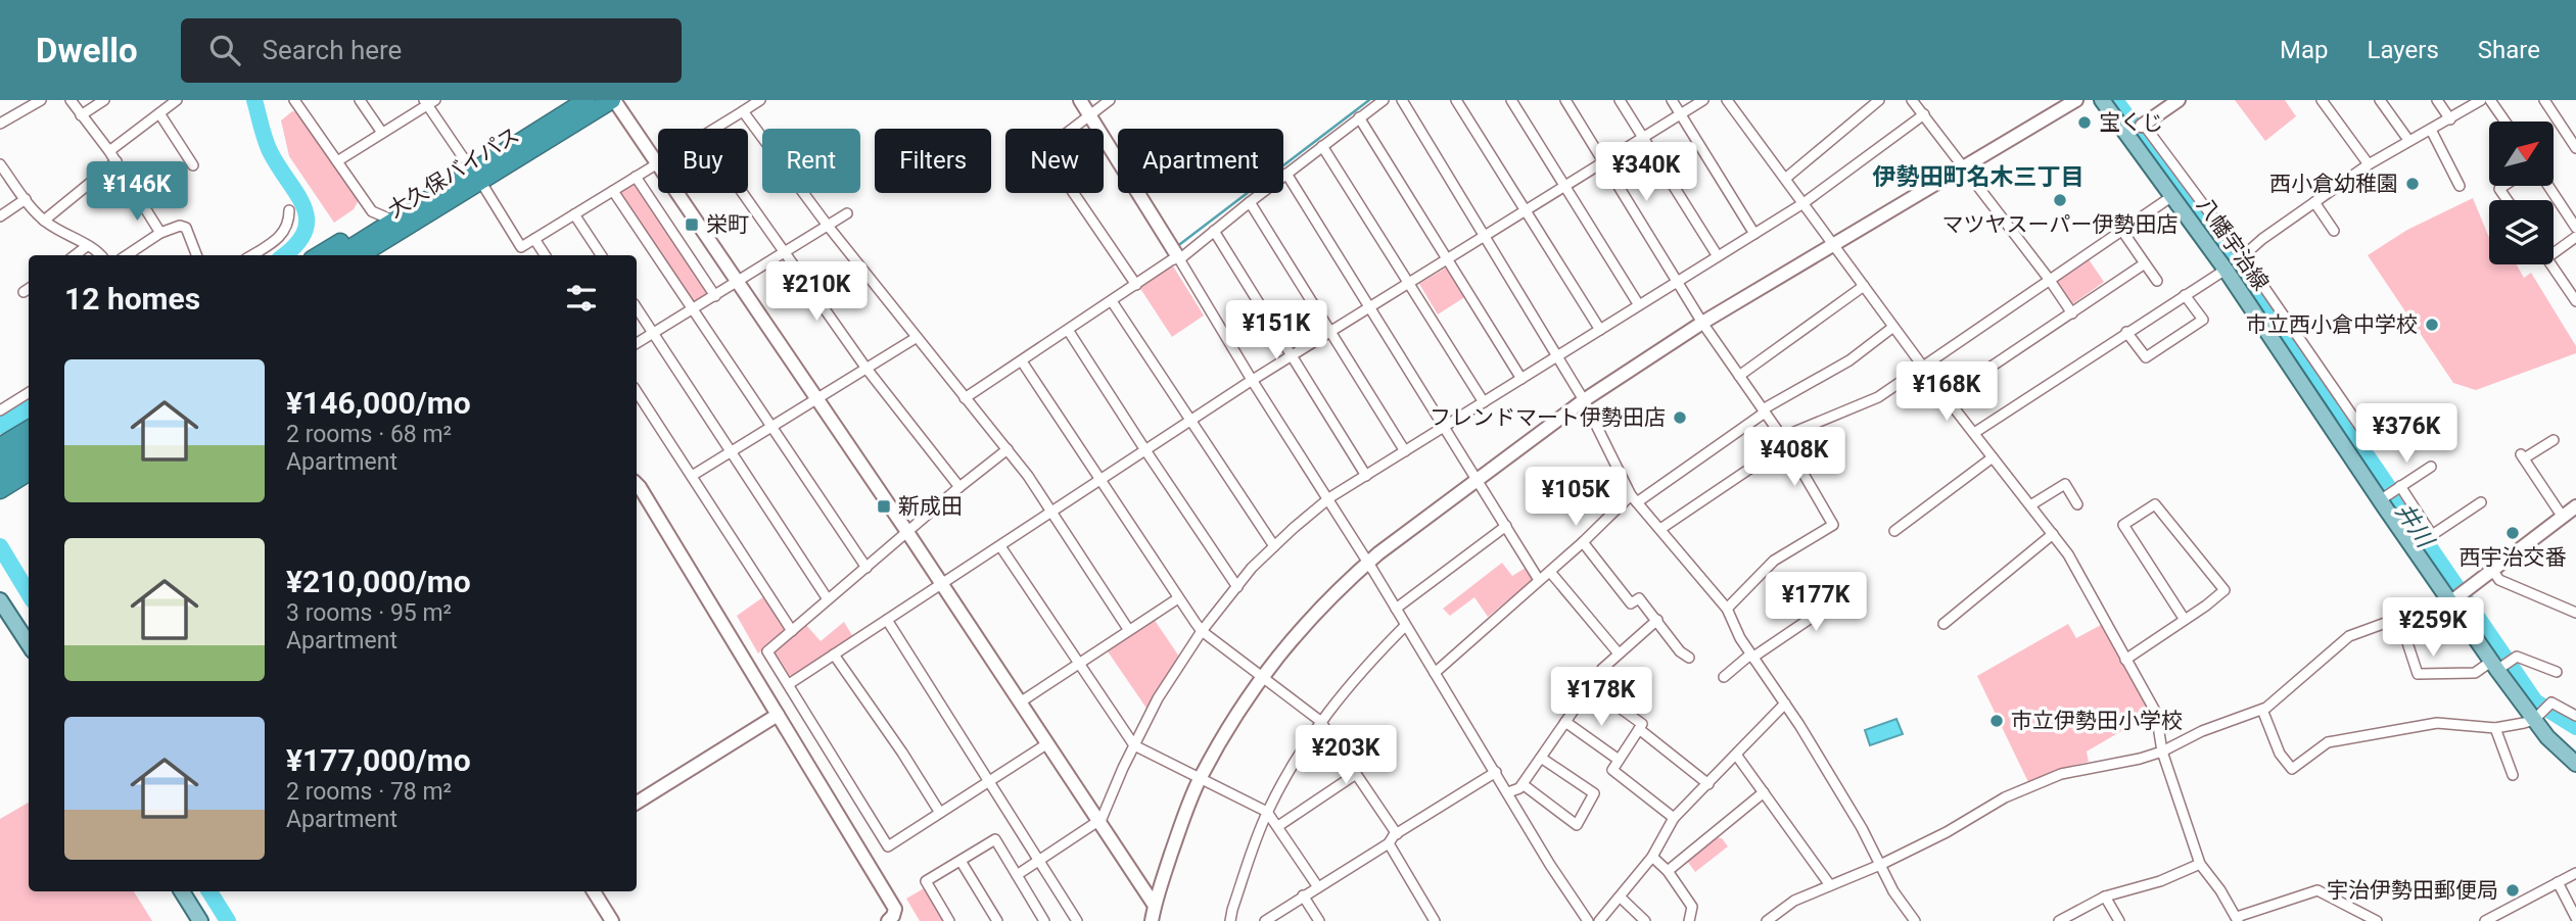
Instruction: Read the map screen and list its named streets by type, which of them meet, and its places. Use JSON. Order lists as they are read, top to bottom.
{
  "streets": {
    "highway": ["大久保バイパス"],
    "main road": ["八幡宇治線"]
  },
  "districts": ["伊勢田町名木三丁目"],
  "water": ["井川"],
  "places": {
    "other": [
      "宝くじ",
      "西小倉幼稚園",
      "マツヤスーパー伊勢田店",
      "市立西小倉中学校",
      "フレンドマート伊勢田店",
      "西宇治交番",
      "市立伊勢田小学校",
      "宇治伊勢田郵便局"
    ],
    "transit": ["栄町", "新成田"]
  },
  "north": "top right",
  "page": {
    "header": "Dwello",
    "search": "Search here",
    "nav": ["Map", "Layers", "Share"],
    "chip": [
      "Buy",
      "Rent",
      "Filters",
      "New",
      "Apartment"
    ],
    "price": [
      "¥340K",
      "¥146K",
      "¥210K",
      "¥151K",
      "¥168K",
      "¥376K",
      "¥408K",
      "¥105K",
      "¥177K",
      "¥259K",
      "¥178K",
      "¥203K"
    ],
    "heading": "12 homes",
    "list": [
      {
        "name": "¥146,000/mo",
        "note": "2 rooms · 68 m² · Apartment"
      },
      {
        "name": "¥210,000/mo",
        "note": "3 rooms · 95 m² · Apartment"
      },
      {
        "name": "¥177,000/mo",
        "note": "2 rooms · 78 m² · Apartment"
      }
    ]
  }
}
